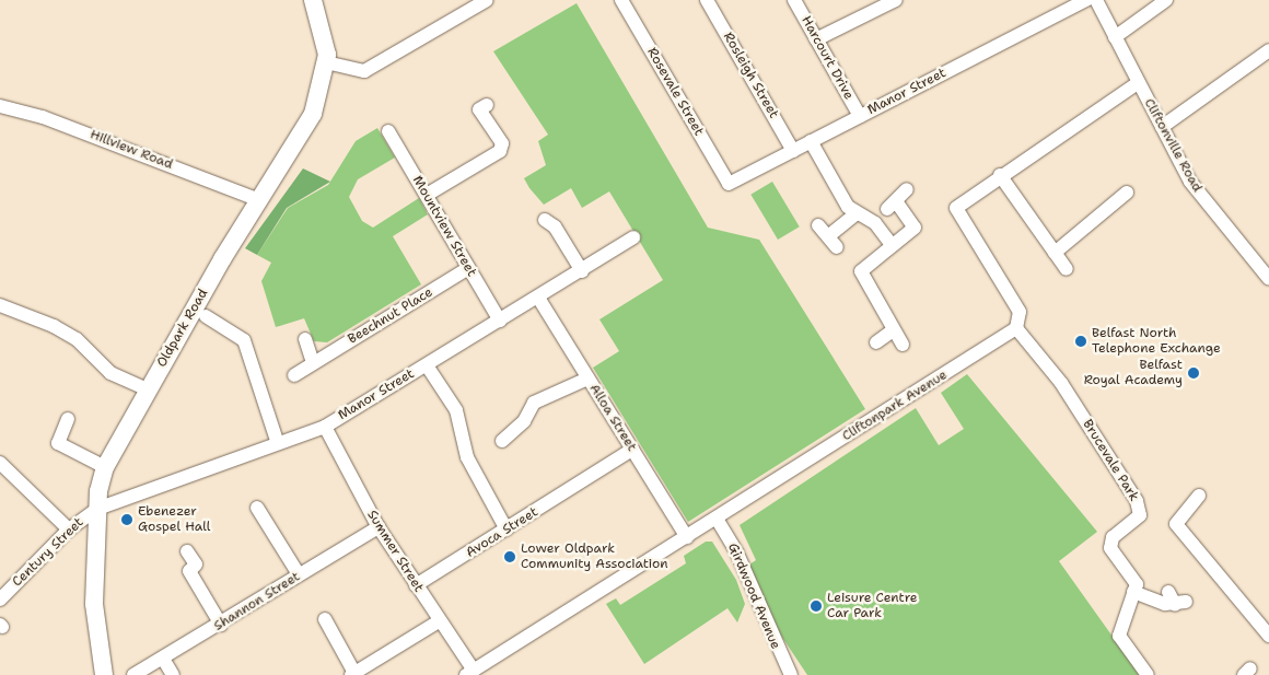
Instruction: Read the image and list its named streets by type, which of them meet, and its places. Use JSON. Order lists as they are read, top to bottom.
{
  "streets": {
    "main road": ["Oldpark Road"],
    "street": [
      "Harcourt Drive",
      "Rosleigh Street",
      "Rosevale Street",
      "Manor Street",
      "Cliftonville Road",
      "Hillview Road",
      "Mountview Street",
      "Beechnut Place",
      "Cliftonpark Avenue",
      "Alloa Street",
      "Brucevale Park",
      "Avoca Street",
      "Summer Street",
      "Century Street",
      "Girdwood Avenue",
      "Shannon Street"
    ]
  },
  "crossings": [
    ["Harcourt Drive", "Manor Street"],
    ["Rosleigh Street", "Manor Street"],
    ["Rosevale Street", "Manor Street"],
    ["Manor Street", "Mountview Street"],
    ["Manor Street", "Oldpark Road"],
    ["Manor Street", "Alloa Street"],
    ["Manor Street", "Summer Street"],
    ["Manor Street", "Century Street"],
    ["Hillview Road", "Oldpark Road"],
    ["Mountview Street", "Beechnut Place"],
    ["Oldpark Road", "Century Street"],
    ["Cliftonpark Avenue", "Alloa Street"],
    ["Cliftonpark Avenue", "Brucevale Park"],
    ["Cliftonpark Avenue", "Summer Street"],
    ["Cliftonpark Avenue", "Girdwood Avenue"],
    ["Alloa Street", "Avoca Street"],
    ["Avoca Street", "Summer Street"],
    ["Summer Street", "Shannon Street"]
  ],
  "places": [
    "Belfast North Telephone Exchange",
    "Belfast Royal Academy",
    "Ebenezer Gospel Hall",
    "Lower Oldpark Community Association",
    "Leisure Centre Car Park"
  ]
}
